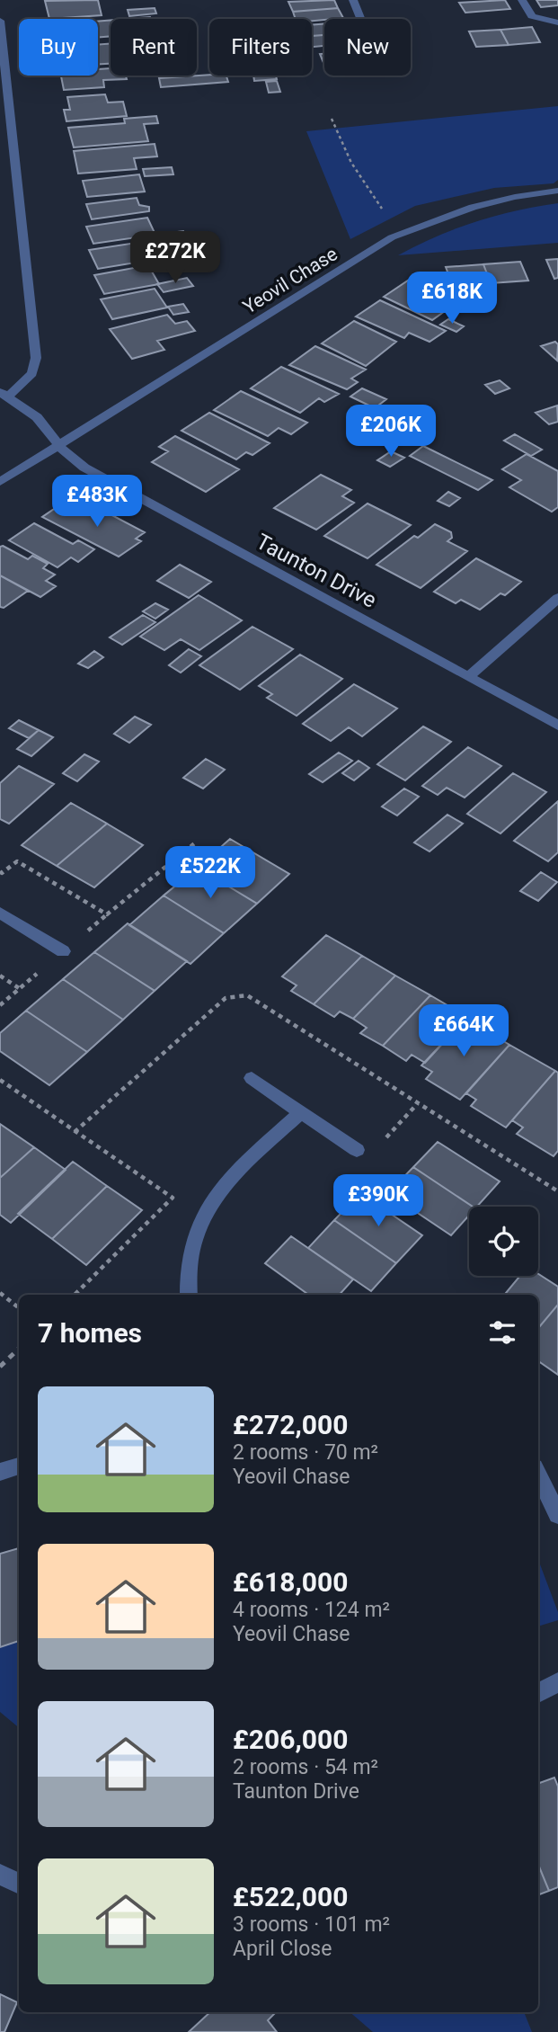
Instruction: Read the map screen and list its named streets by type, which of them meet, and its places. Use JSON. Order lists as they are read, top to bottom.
{
  "streets": {
    "street": ["Yeovil Chase", "Taunton Drive"]
  },
  "crossings": [
    ["Yeovil Chase", "Taunton Drive"]
  ],
  "page": {
    "chip": [
      "Buy",
      "Rent",
      "Filters",
      "New"
    ],
    "price": [
      "£272K",
      "£618K",
      "£206K",
      "£483K",
      "£522K",
      "£664K",
      "£390K"
    ],
    "heading": "7 homes",
    "list": [
      {
        "name": "£272,000",
        "note": "2 rooms · 70 m² · Yeovil Chase"
      },
      {
        "name": "£618,000",
        "note": "4 rooms · 124 m² · Yeovil Chase"
      },
      {
        "name": "£206,000",
        "note": "2 rooms · 54 m² · Taunton Drive"
      },
      {
        "name": "£522,000",
        "note": "3 rooms · 101 m² · April Close"
      }
    ]
  }
}
